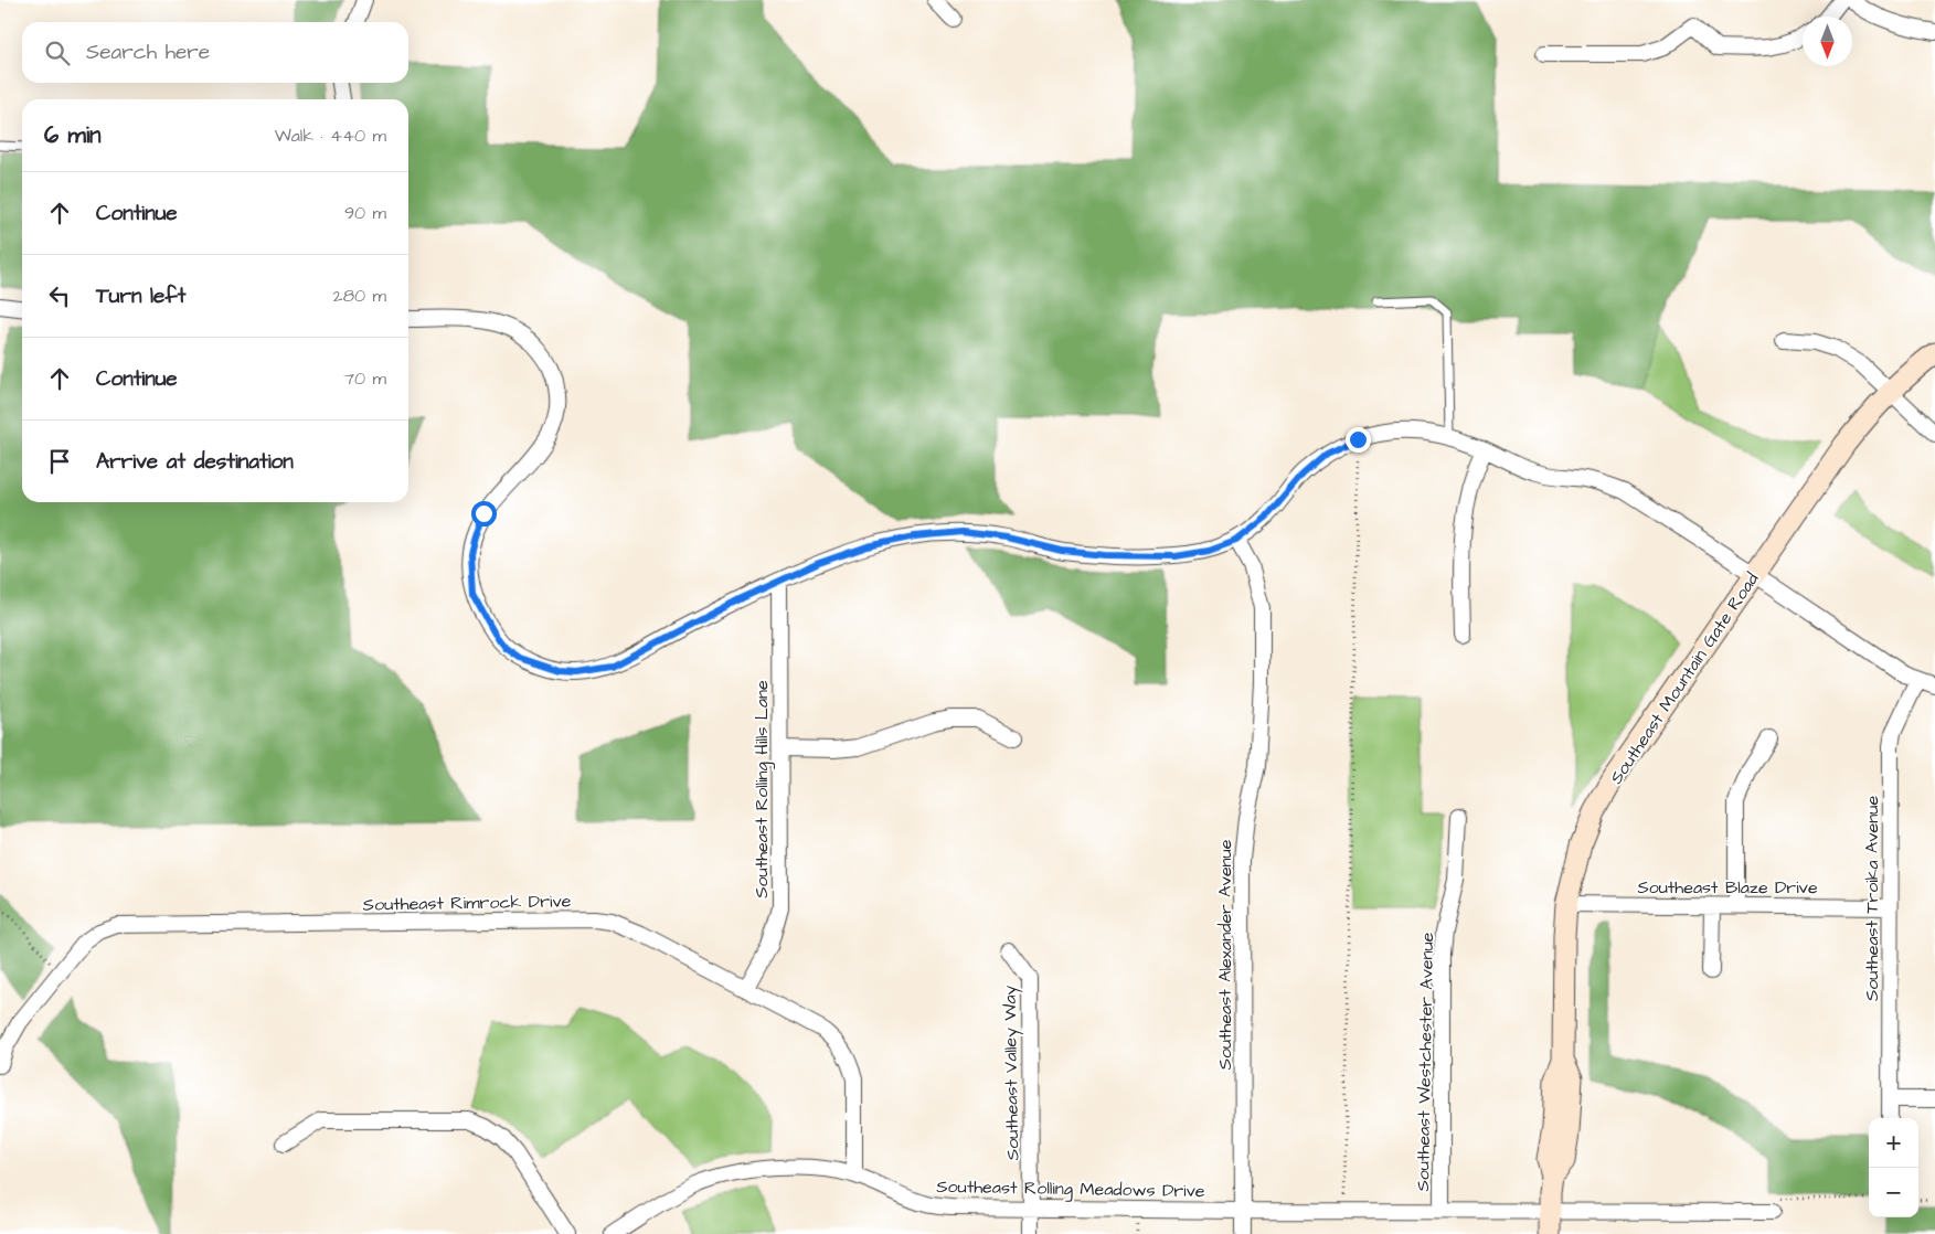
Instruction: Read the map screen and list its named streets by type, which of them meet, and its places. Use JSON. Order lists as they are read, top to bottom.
{
  "streets": {
    "street": [
      "Southeast Mountain Gate Road",
      "Southeast Rolling Hills Lane",
      "Southeast Blaze Drive",
      "Southeast Troika Avenue",
      "Southeast Rimrock Drive",
      "Southeast Alexander Avenue",
      "Southeast Westchester Avenue",
      "Southeast Valley Way",
      "Southeast Rolling Meadows Drive"
    ]
  },
  "crossings": [
    ["Southeast Mountain Gate Road", "Southeast Blaze Drive"],
    ["Southeast Mountain Gate Road", "Southeast Rolling Meadows Drive"],
    ["Southeast Rolling Hills Lane", "Southeast Rimrock Drive"],
    ["Southeast Blaze Drive", "Southeast Troika Avenue"],
    ["Southeast Rimrock Drive", "Southeast Rolling Meadows Drive"],
    ["Southeast Alexander Avenue", "Southeast Rolling Meadows Drive"],
    ["Southeast Westchester Avenue", "Southeast Rolling Meadows Drive"],
    ["Southeast Valley Way", "Southeast Rolling Meadows Drive"]
  ],
  "north": "bottom",
  "page": {
    "search": "Search here",
    "heading": ["6 min", "Walk · 440 m"],
    "list": [
      ["Continue", "90 m"],
      ["Turn left", "280 m"],
      ["Continue", "70 m"],
      "Arrive at destination"
    ],
    "map_buttons": ["+", "−"]
  }
}
